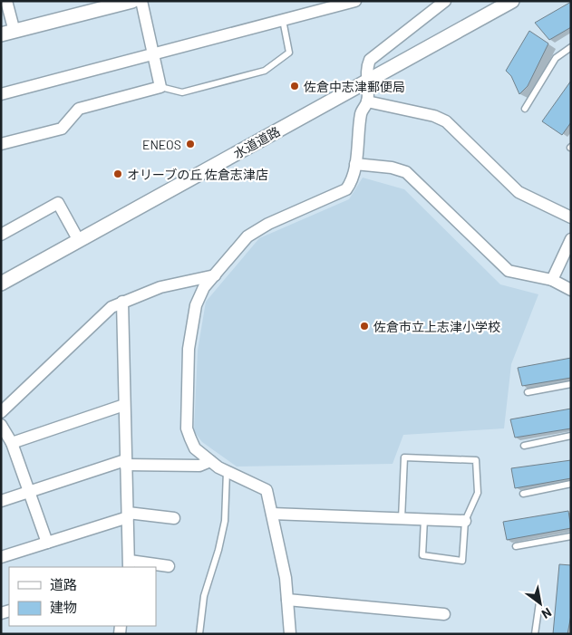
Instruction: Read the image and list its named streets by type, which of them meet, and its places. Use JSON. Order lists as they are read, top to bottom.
{
  "streets": {
    "street": ["水道道路"]
  },
  "places": [
    "佐倉中志津郵便局",
    "ENEOS",
    "オリーブの丘 佐倉志津店",
    "佐倉市立上志津小学校"
  ],
  "legend": ["道路", "建物"],
  "north": "bottom right"
}
